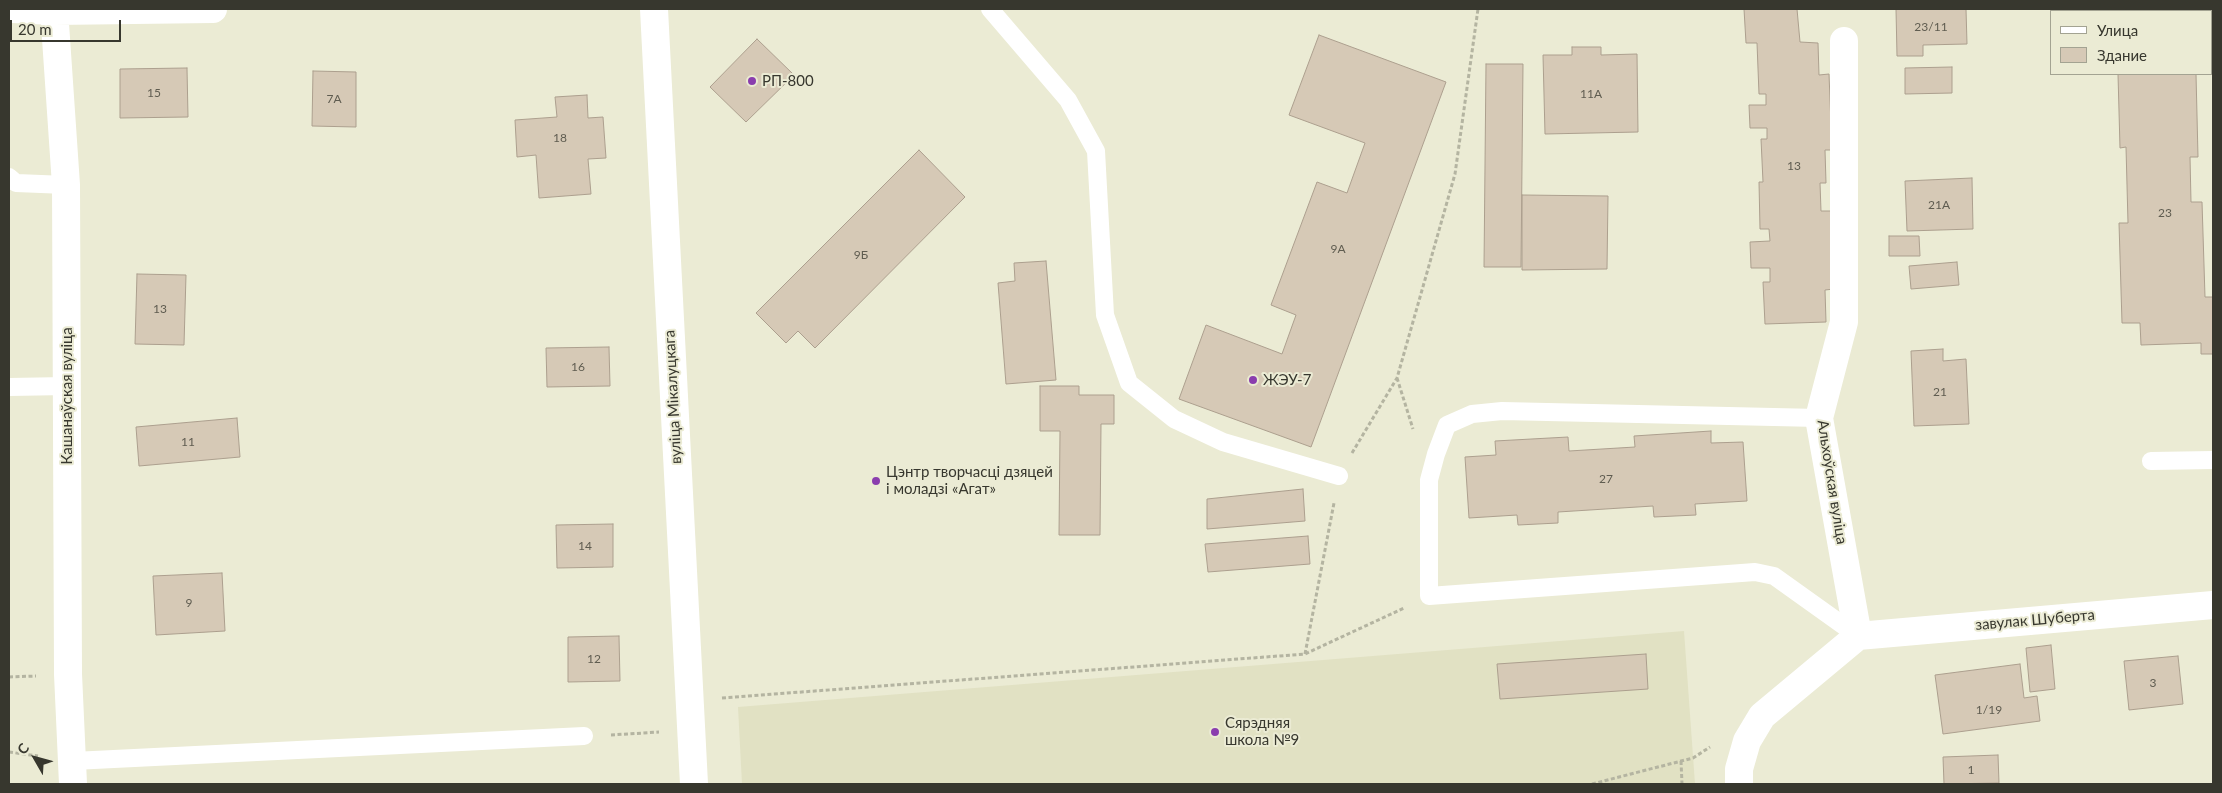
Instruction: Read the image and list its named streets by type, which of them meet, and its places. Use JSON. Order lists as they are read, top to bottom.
{
  "streets": {
    "street": [
      "Кашанаўская вуліца",
      "вуліца Мікалуцкага",
      "Альхоўская вуліца",
      "завулак Шуберта"
    ]
  },
  "crossings": [
    ["Альхоўская вуліца", "завулак Шуберта"]
  ],
  "places": [
    "РП-800",
    "ЖЭУ-7",
    "Цэнтр творчасці дзяцей і моладзі «Агат»",
    "Сярэдняя школа №9"
  ],
  "house_numbers": [
    "23/11",
    "15",
    "11А",
    "7А",
    "18",
    "13",
    "21А",
    "23",
    "9А",
    "9Б",
    "13",
    "16",
    "21",
    "11",
    "27",
    "14",
    "9",
    "12",
    "3",
    "1/19",
    "1"
  ],
  "legend": ["Улица", "Здание"],
  "scale_bar": "20 m",
  "north": "top left"
}
